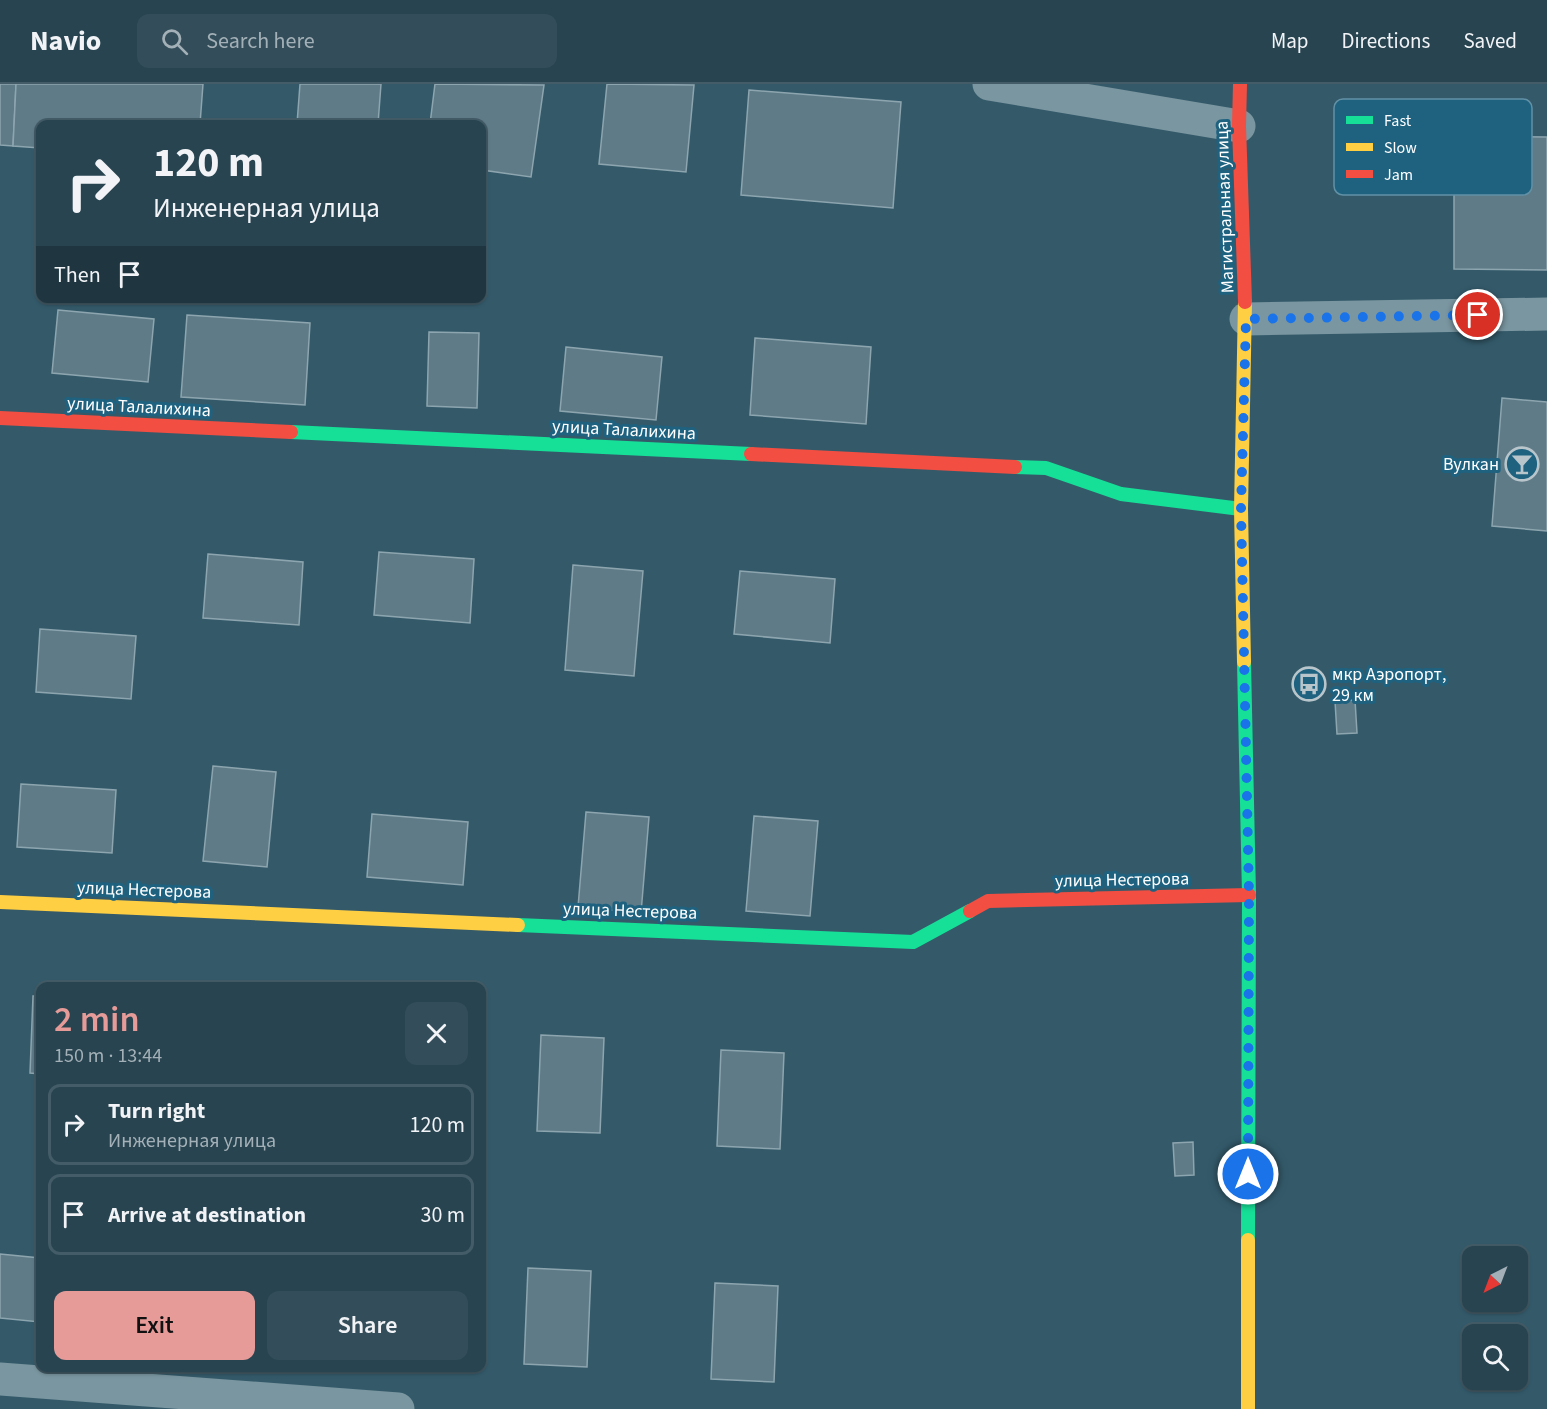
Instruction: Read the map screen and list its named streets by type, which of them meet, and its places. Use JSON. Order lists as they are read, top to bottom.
{
  "streets": {
    "street": ["Магистральная улица", "улица Талалихина", "улица Нестерова"]
  },
  "crossings": [
    ["Магистральная улица", "улица Талалихина"],
    ["Магистральная улица", "улица Нестерова"]
  ],
  "places": {
    "bar": ["Вулкан"],
    "bus stop": ["мкр Аэропорт, 29 км"]
  },
  "legend": ["Fast", "Slow", "Jam"],
  "north": "bottom left",
  "page": {
    "header": "Navio",
    "search": "Search here",
    "nav": ["Map", "Directions", "Saved"],
    "turn": ["120 m", "Инженерная улица"],
    "then": "Then",
    "heading": ["2 min", "150 m · 13:44"],
    "list": [
      {
        "name": "Turn right",
        "note": "Инженерная улица",
        "value": "120 m"
      },
      {
        "name": "Arrive at destination",
        "value": "30 m"
      }
    ],
    "buttons": ["Exit", "Share"]
  }
}
